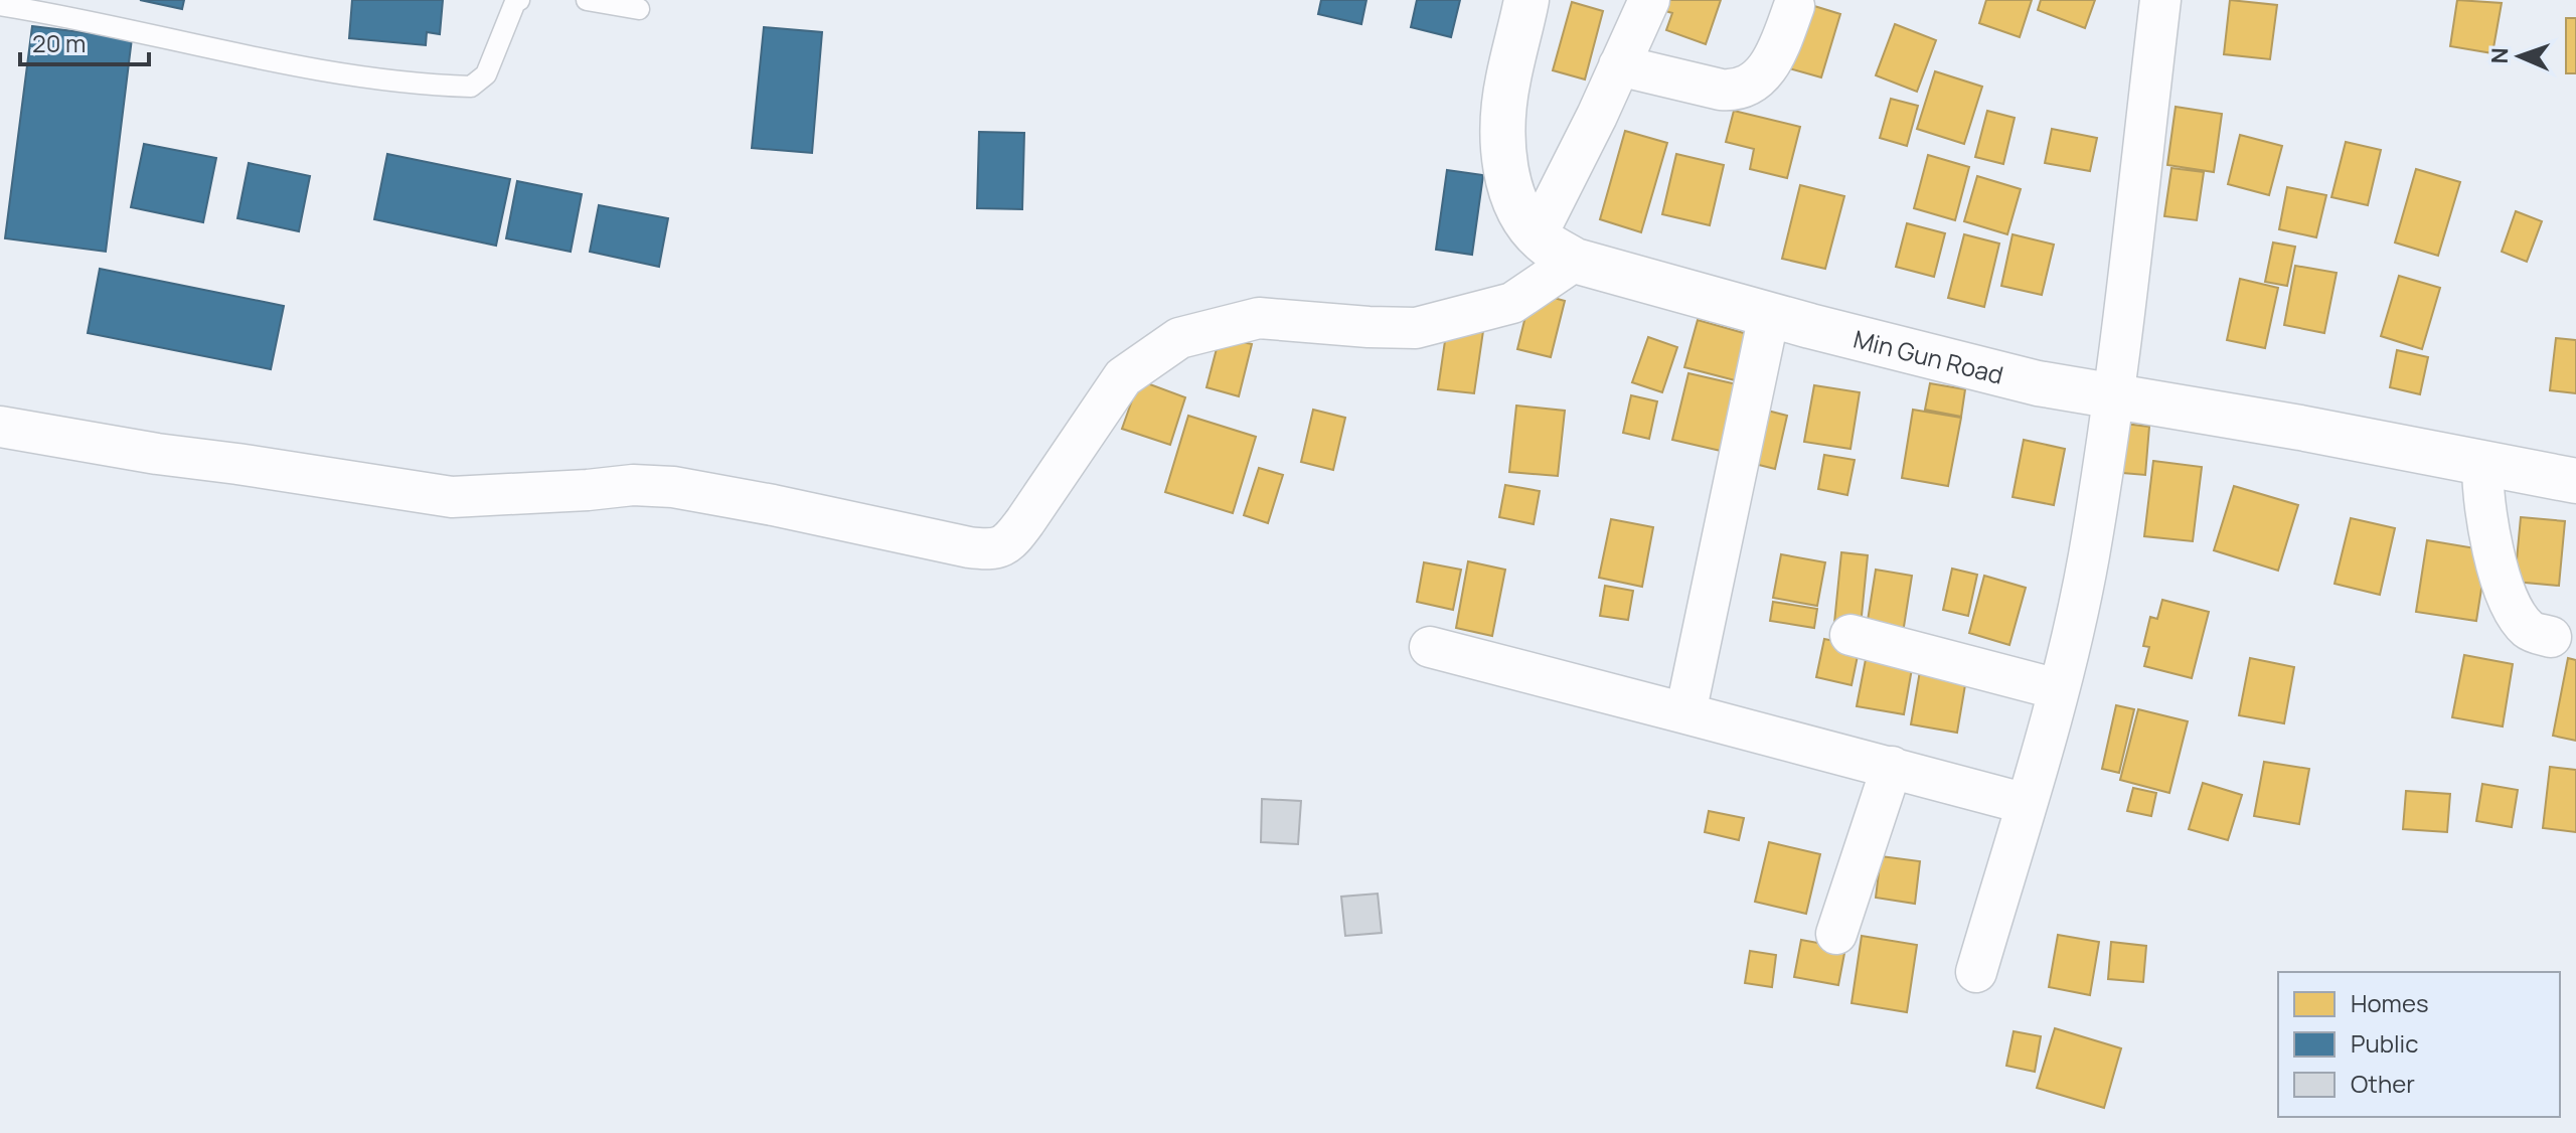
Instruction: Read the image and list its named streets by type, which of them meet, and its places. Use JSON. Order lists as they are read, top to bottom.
{
  "streets": {
    "street": ["Min Gun Road"]
  },
  "legend": ["Homes", "Public", "Other"],
  "scale_bar": "20 m",
  "north": "left"
}
